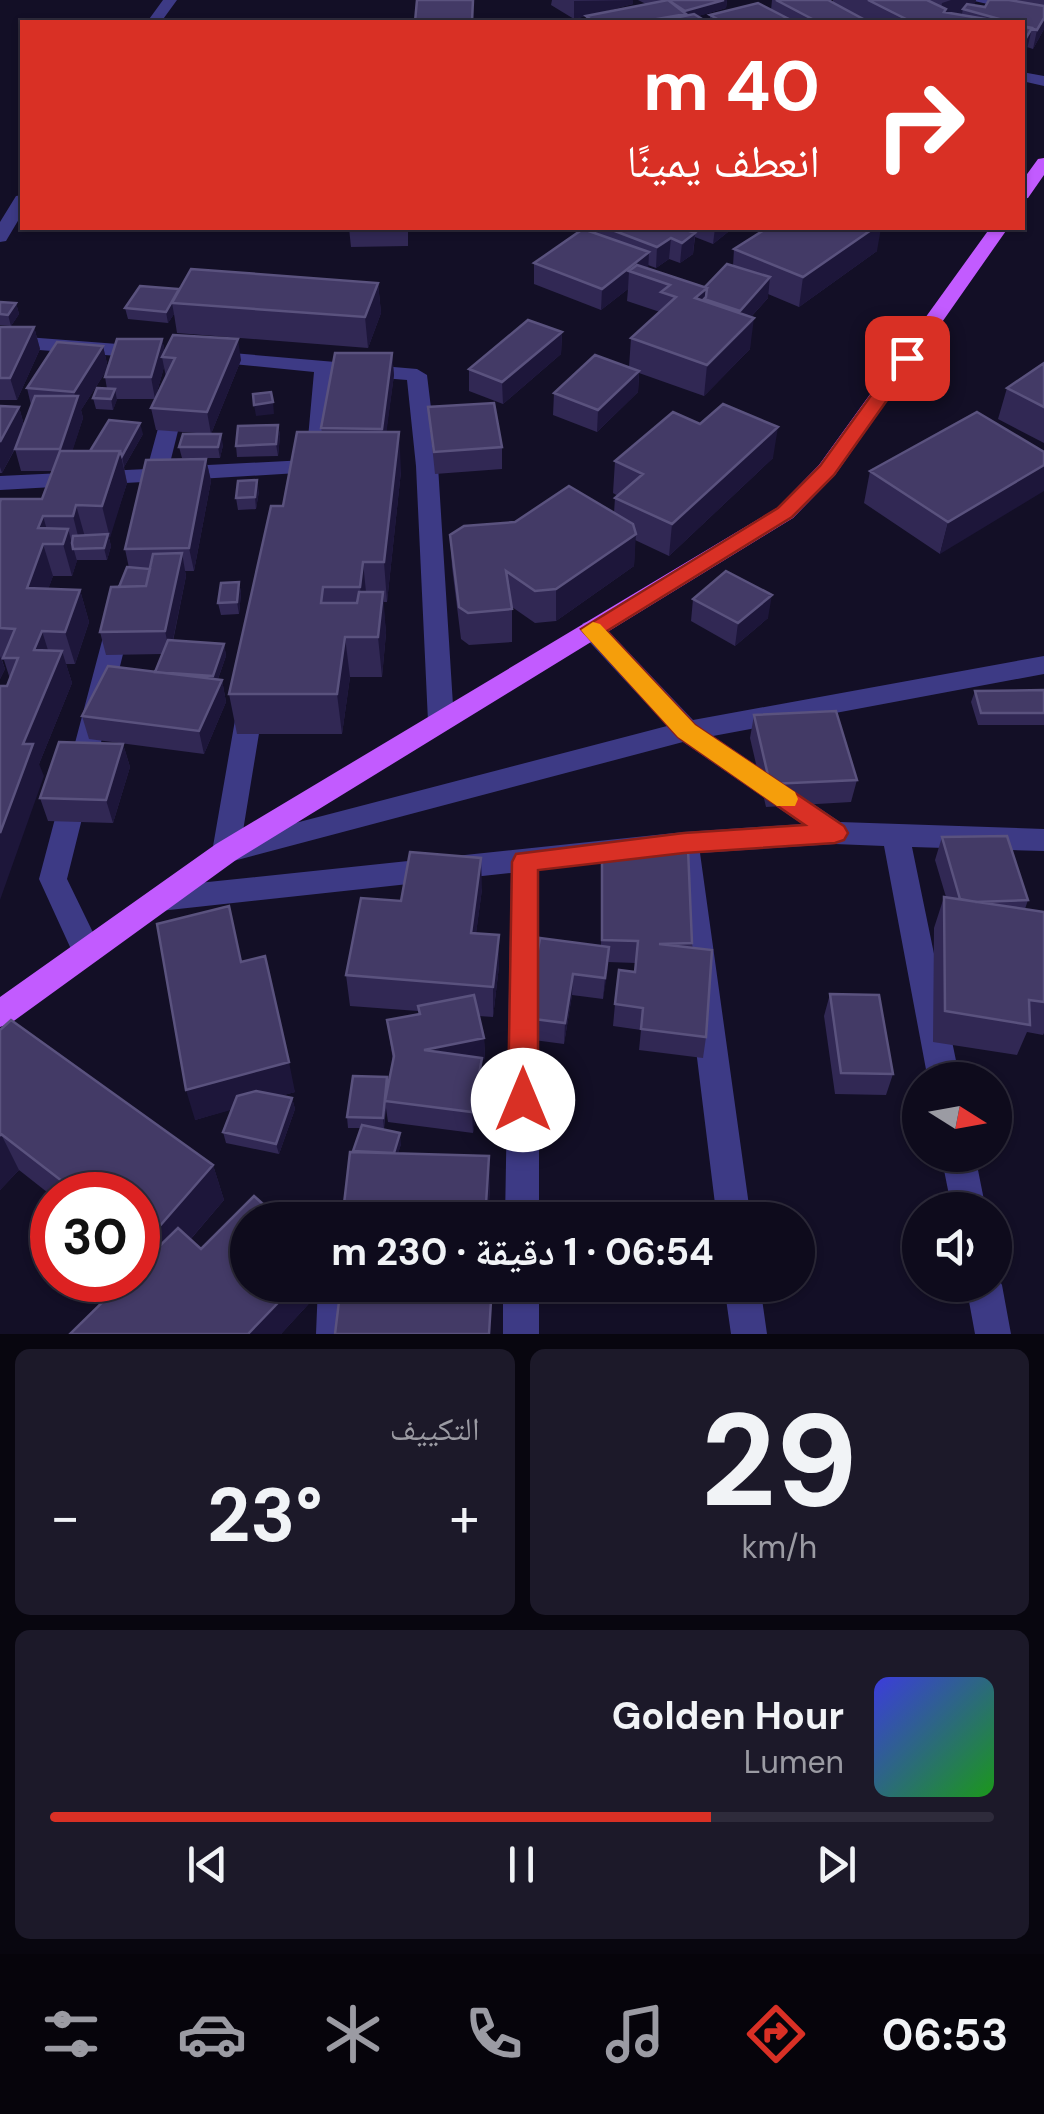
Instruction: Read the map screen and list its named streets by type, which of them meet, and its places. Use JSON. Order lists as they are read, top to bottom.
{
  "north": "right",
  "page": {
    "turn": ["40 m", "انعطف يمينًا"],
    "limit": "30",
    "trip": "06:54 · 1 دقيقة · 230 m",
    "tile": [
      ["29", "km/h"],
      "التكييف"
    ],
    "heat": ["−", "23°", "+"],
    "song": ["Golden Hour", "Lumen"],
    "tabs": "06:53"
  }
}
